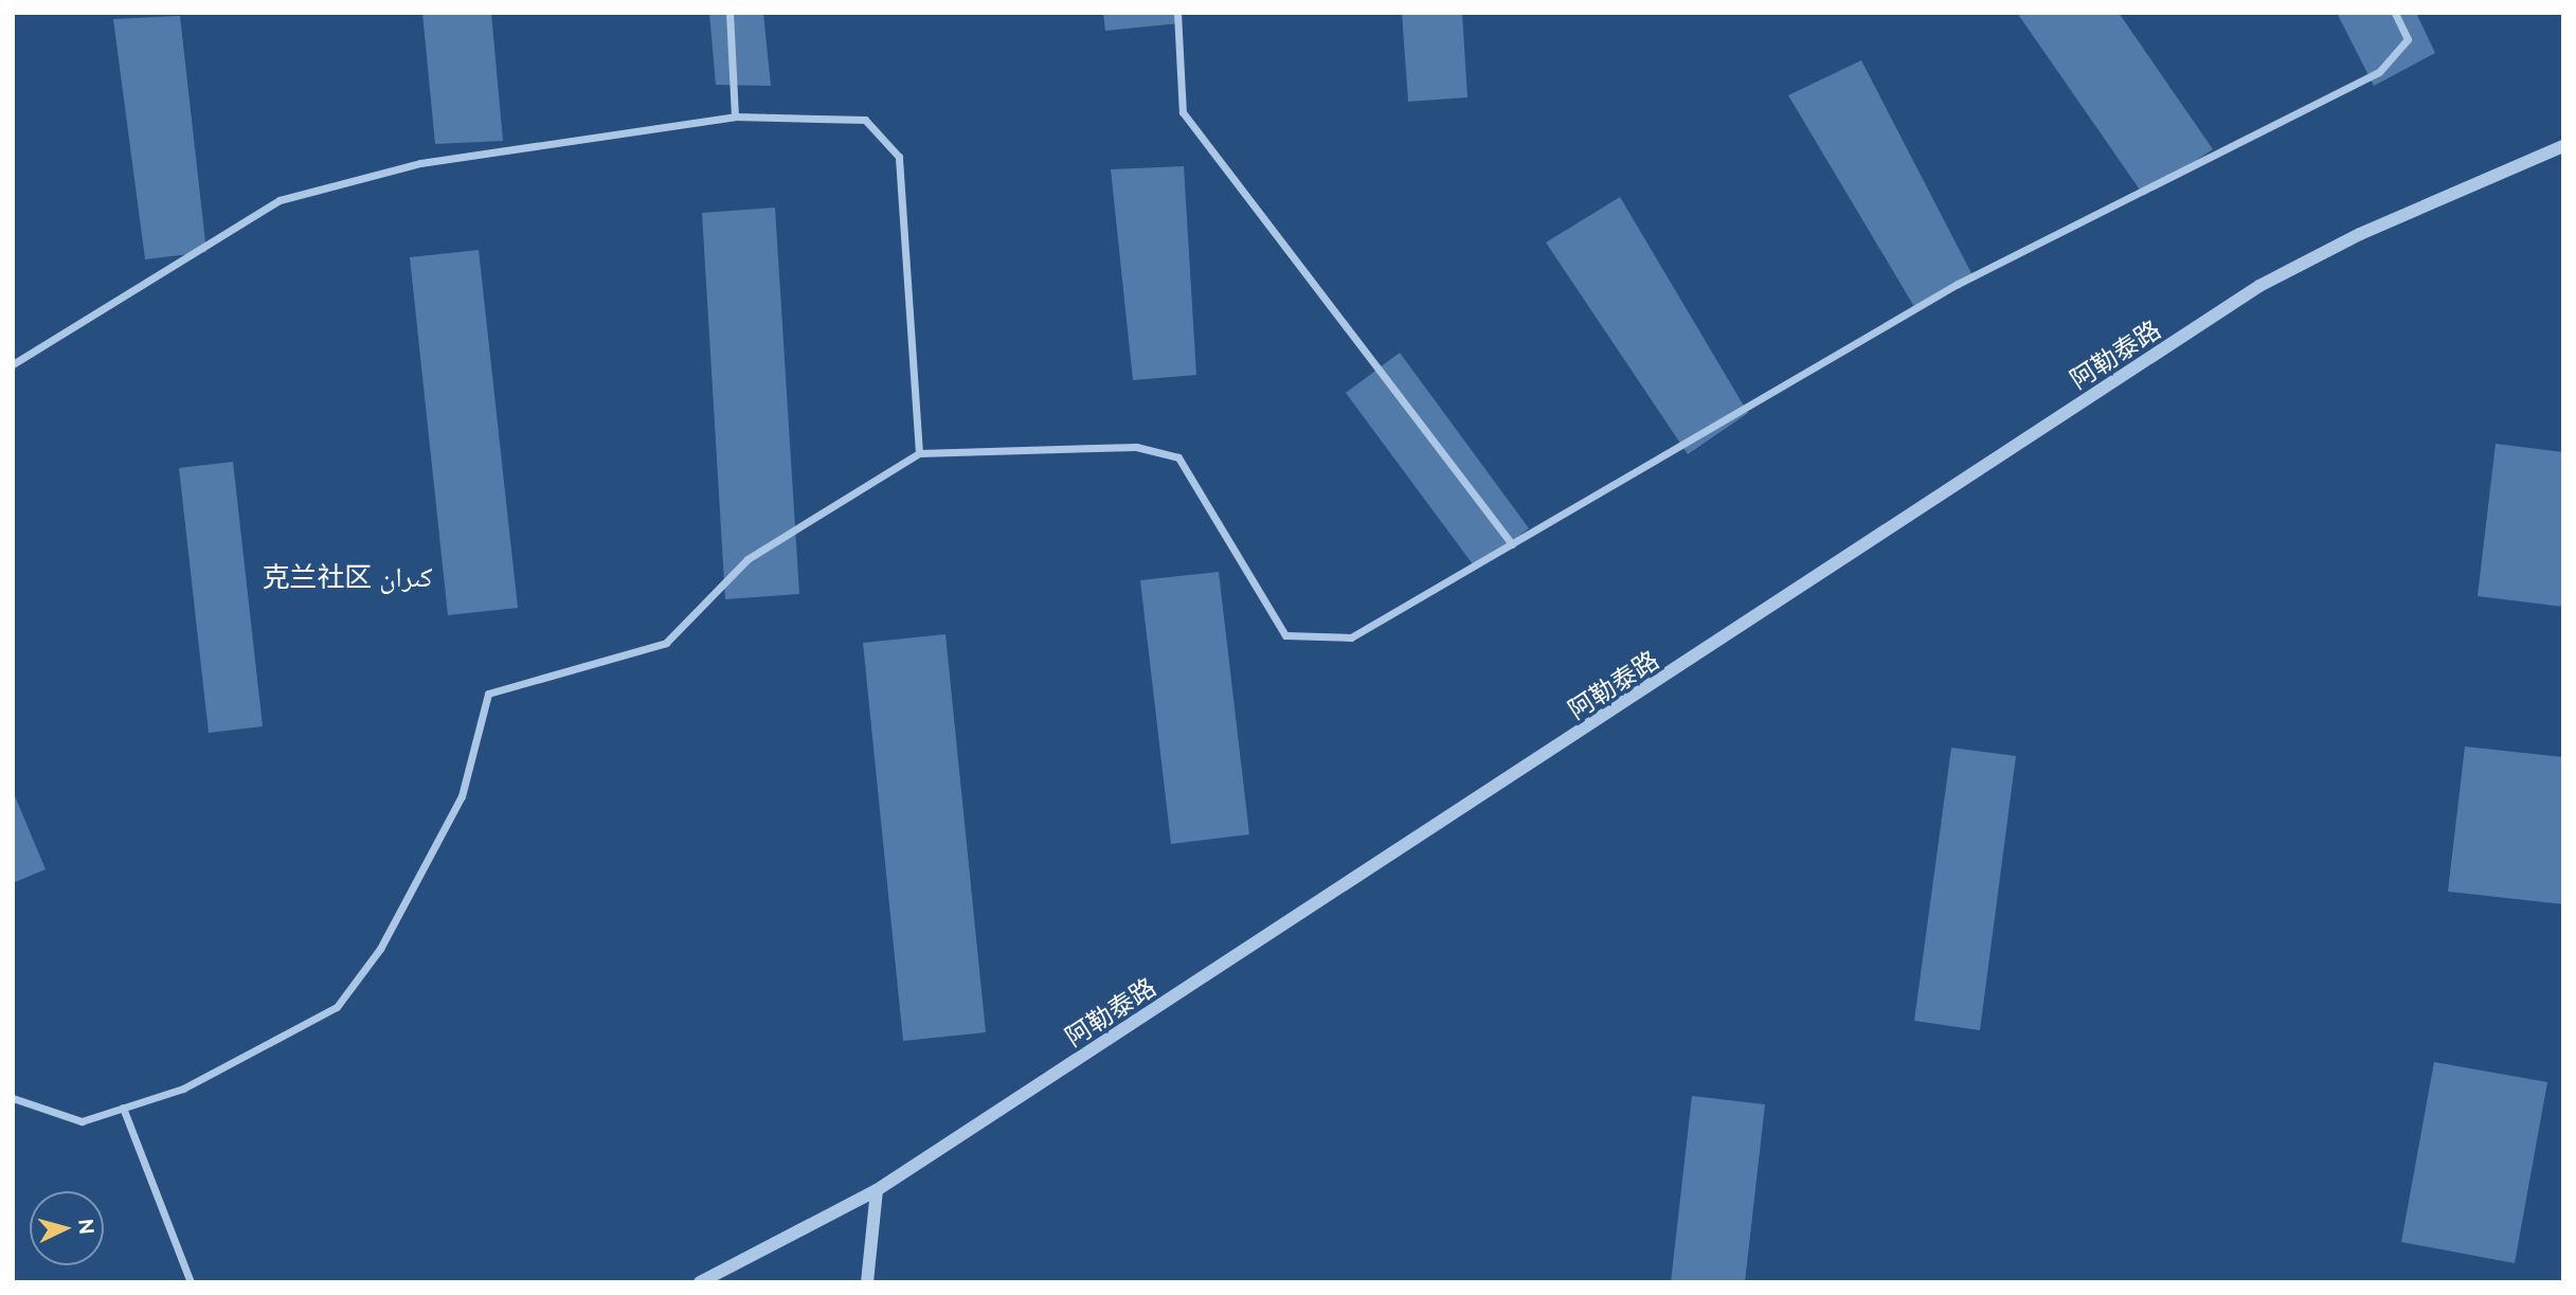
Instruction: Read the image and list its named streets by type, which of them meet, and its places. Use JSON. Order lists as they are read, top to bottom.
{
  "streets": {
    "street": ["阿勒泰路"]
  },
  "districts": ["克兰社区 كىران"],
  "north": "right"
}
